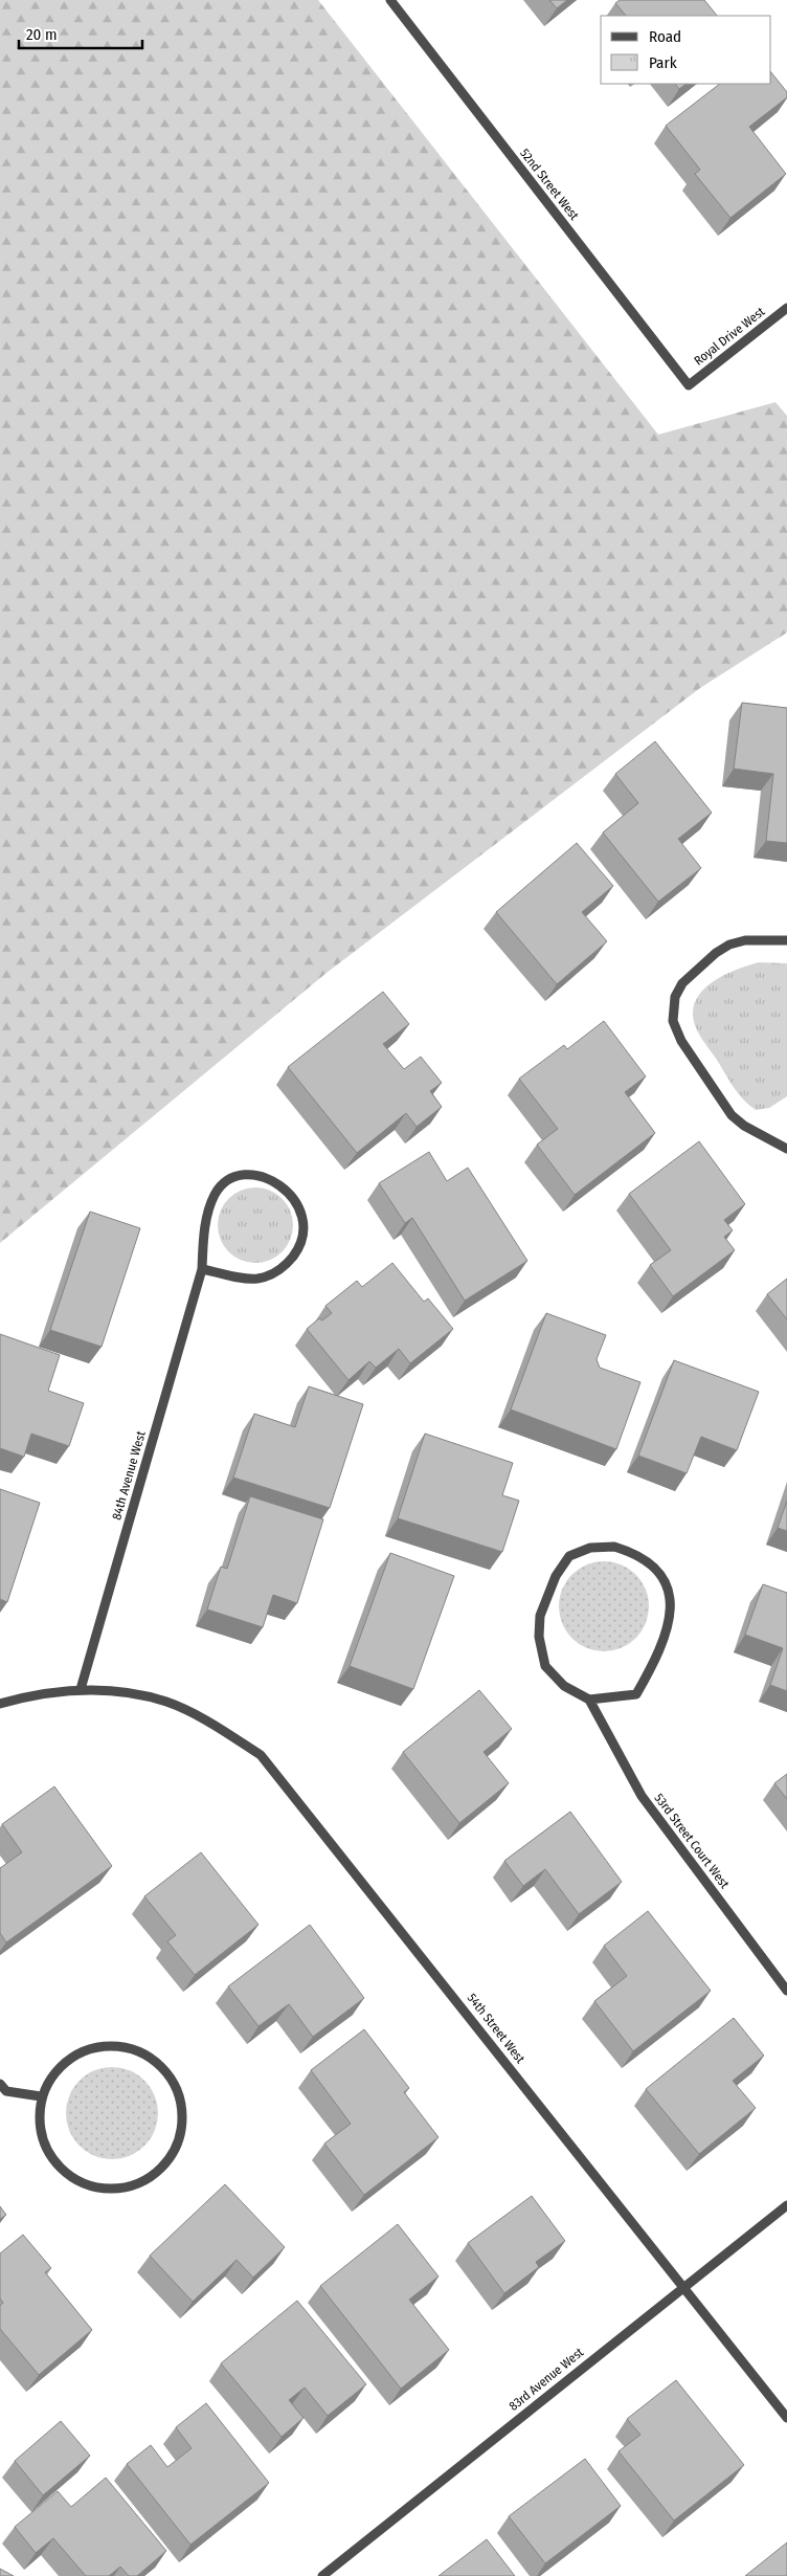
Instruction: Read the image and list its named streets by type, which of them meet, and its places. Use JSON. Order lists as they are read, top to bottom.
{
  "streets": {
    "street": [
      "52nd Street West",
      "Royal Drive West",
      "84th Avenue West",
      "53rd Street Court West",
      "54th Street West",
      "83rd Avenue West"
    ]
  },
  "crossings": [
    ["52nd Street West", "Royal Drive West"],
    ["84th Avenue West", "54th Street West"],
    ["54th Street West", "83rd Avenue West"]
  ],
  "legend": ["Road", "Park"],
  "scale_bar": "20 m"
}
